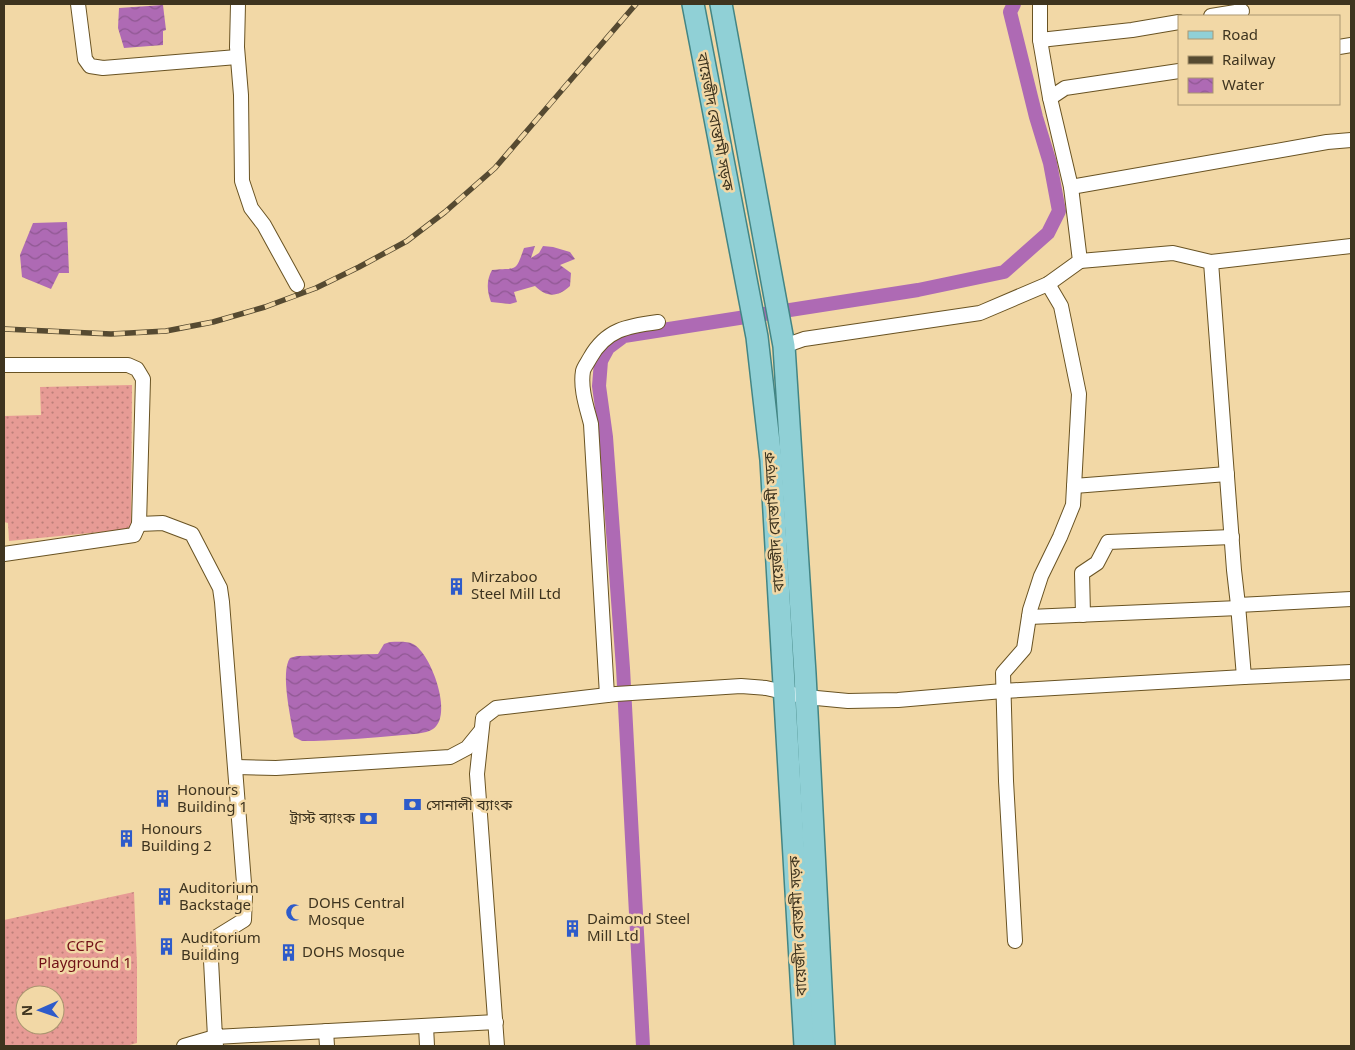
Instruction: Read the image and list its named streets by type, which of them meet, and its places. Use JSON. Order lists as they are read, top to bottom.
{
  "streets": {
    "main road": ["বায়েজীদ বোস্তামী সড়ক"]
  },
  "parks": ["CCPC Playground 1"],
  "places": {
    "building": [
      "Mirzaboo Steel Mill Ltd",
      "Honours Building 1",
      "Honours Building 2",
      "Auditorium Backstage",
      "Daimond Steel Mill Ltd",
      "Auditorium Building",
      "DOHS Mosque"
    ],
    "bank": ["সোনালী ব্যাংক", "ট্রাস্ট ব্যাংক"],
    "mosque": ["DOHS Central Mosque"]
  },
  "legend": ["Road", "Railway", "Water"],
  "north": "left"
}
